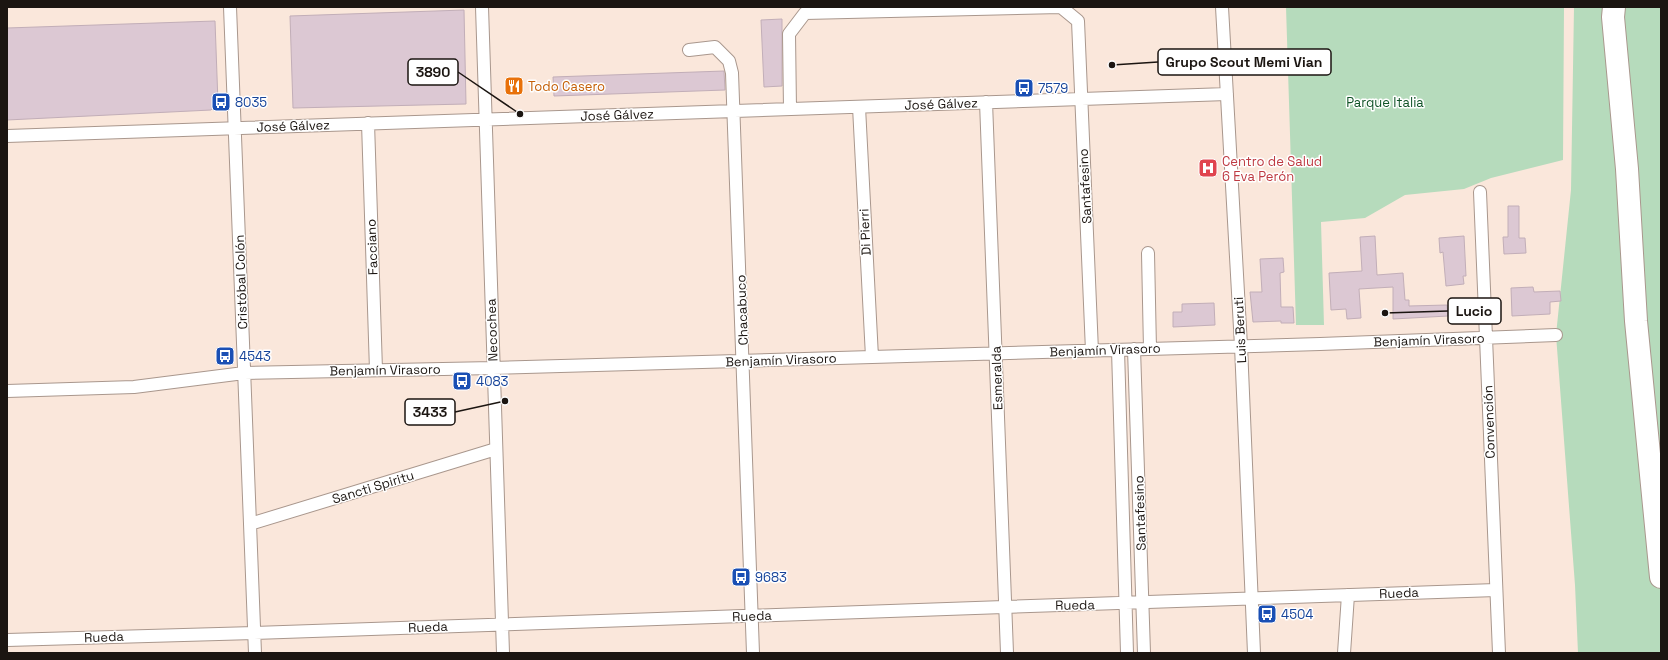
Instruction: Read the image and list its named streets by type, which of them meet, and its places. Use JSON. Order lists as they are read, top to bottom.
{
  "streets": {
    "street": [
      "José Gálvez",
      "Santafesino",
      "Di Pierri",
      "Facciano",
      "Cristóbal Colón",
      "Chacabuco",
      "Necochea",
      "Luis Beruti",
      "Benjamín Virasoro",
      "Esmeralda",
      "Convención",
      "Sancti Spiritu",
      "Rueda"
    ]
  },
  "crossings": [
    ["José Gálvez", "Santafesino"],
    ["José Gálvez", "Di Pierri"],
    ["José Gálvez", "Facciano"],
    ["José Gálvez", "Cristóbal Colón"],
    ["José Gálvez", "Chacabuco"],
    ["José Gálvez", "Necochea"],
    ["José Gálvez", "Luis Beruti"],
    ["José Gálvez", "Esmeralda"],
    ["Santafesino", "Benjamín Virasoro"],
    ["Santafesino", "Rueda"],
    ["Di Pierri", "Benjamín Virasoro"],
    ["Facciano", "Benjamín Virasoro"],
    ["Cristóbal Colón", "Benjamín Virasoro"],
    ["Cristóbal Colón", "Sancti Spiritu"],
    ["Cristóbal Colón", "Rueda"],
    ["Chacabuco", "Benjamín Virasoro"],
    ["Chacabuco", "Rueda"],
    ["Necochea", "Benjamín Virasoro"],
    ["Necochea", "Sancti Spiritu"],
    ["Necochea", "Rueda"],
    ["Luis Beruti", "Benjamín Virasoro"],
    ["Luis Beruti", "Rueda"],
    ["Benjamín Virasoro", "Esmeralda"],
    ["Benjamín Virasoro", "Convención"],
    ["Esmeralda", "Rueda"],
    ["Convención", "Rueda"]
  ],
  "parks": ["Parque Italia"],
  "places": {
    "other": [
      "Grupo Scout Memi Vian",
      "3890",
      "Lucio",
      "3433"
    ],
    "restaurant": ["Todo Casero"],
    "bus stop": [
      "7579",
      "8035",
      "4543",
      "4083",
      "9683",
      "4504"
    ],
    "hospital": ["Centro de Salud 6 Eva Perón"]
  }
}
